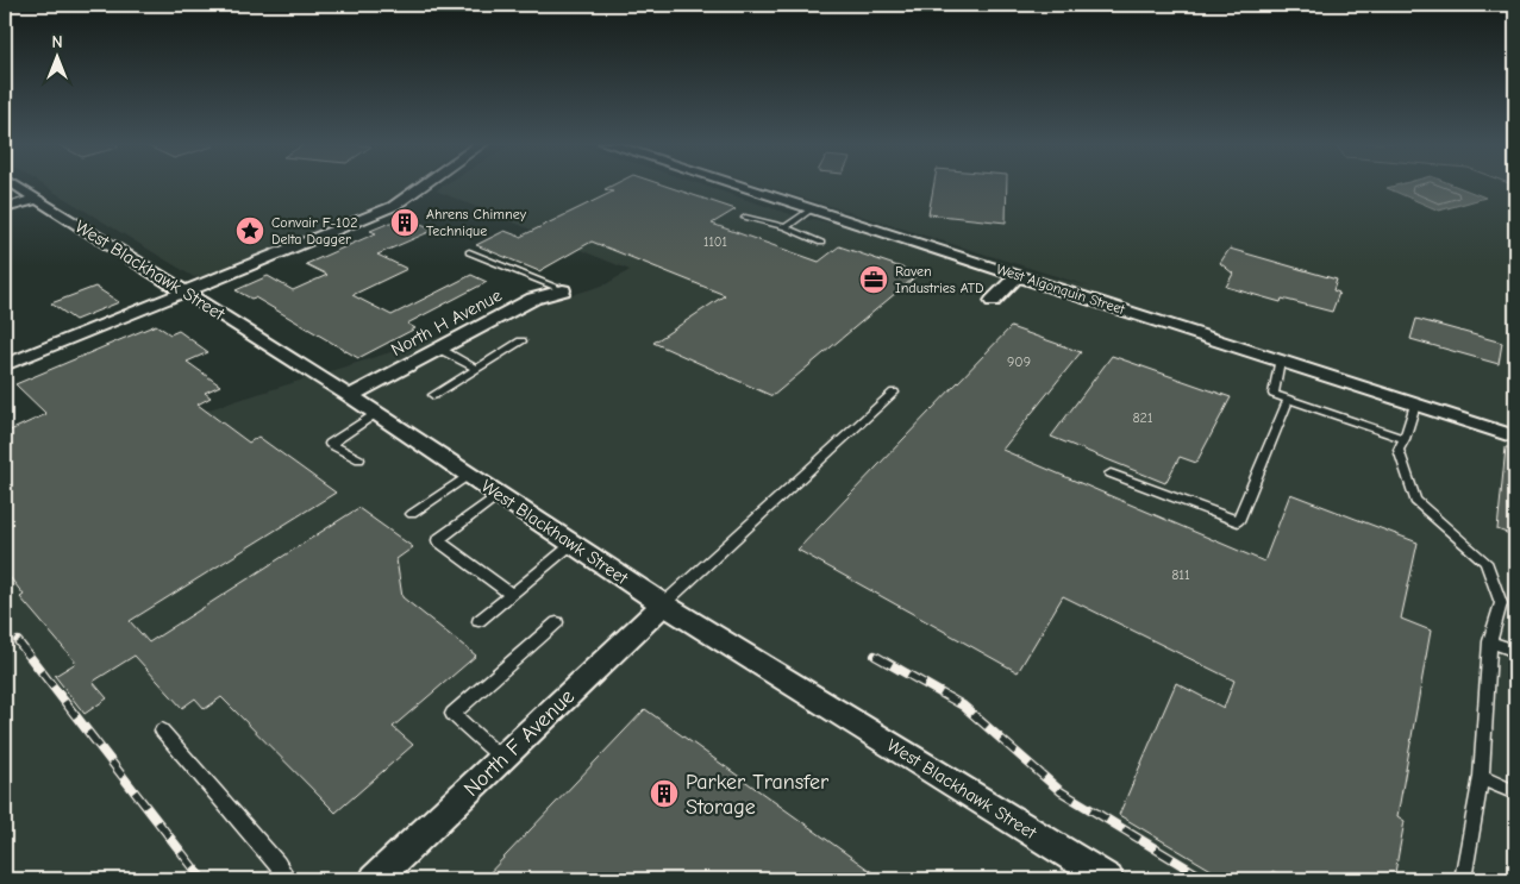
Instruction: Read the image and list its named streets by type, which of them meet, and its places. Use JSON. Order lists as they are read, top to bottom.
{
  "streets": {
    "street": [
      "West Blackhawk Street",
      "West Algonquin Street",
      "North H Avenue",
      "North F Avenue"
    ]
  },
  "crossings": [
    ["West Blackhawk Street", "North H Avenue"],
    ["West Blackhawk Street", "North F Avenue"]
  ],
  "places": {
    "building": ["Ahrens Chimney Technique", "Parker Transfer Storage"],
    "place": ["Convair F-102 Delta Dagger"],
    "office": ["Raven Industries ATD"]
  },
  "house_numbers": [
    "1101",
    "909",
    "821",
    "811"
  ],
  "north": "top"
}
